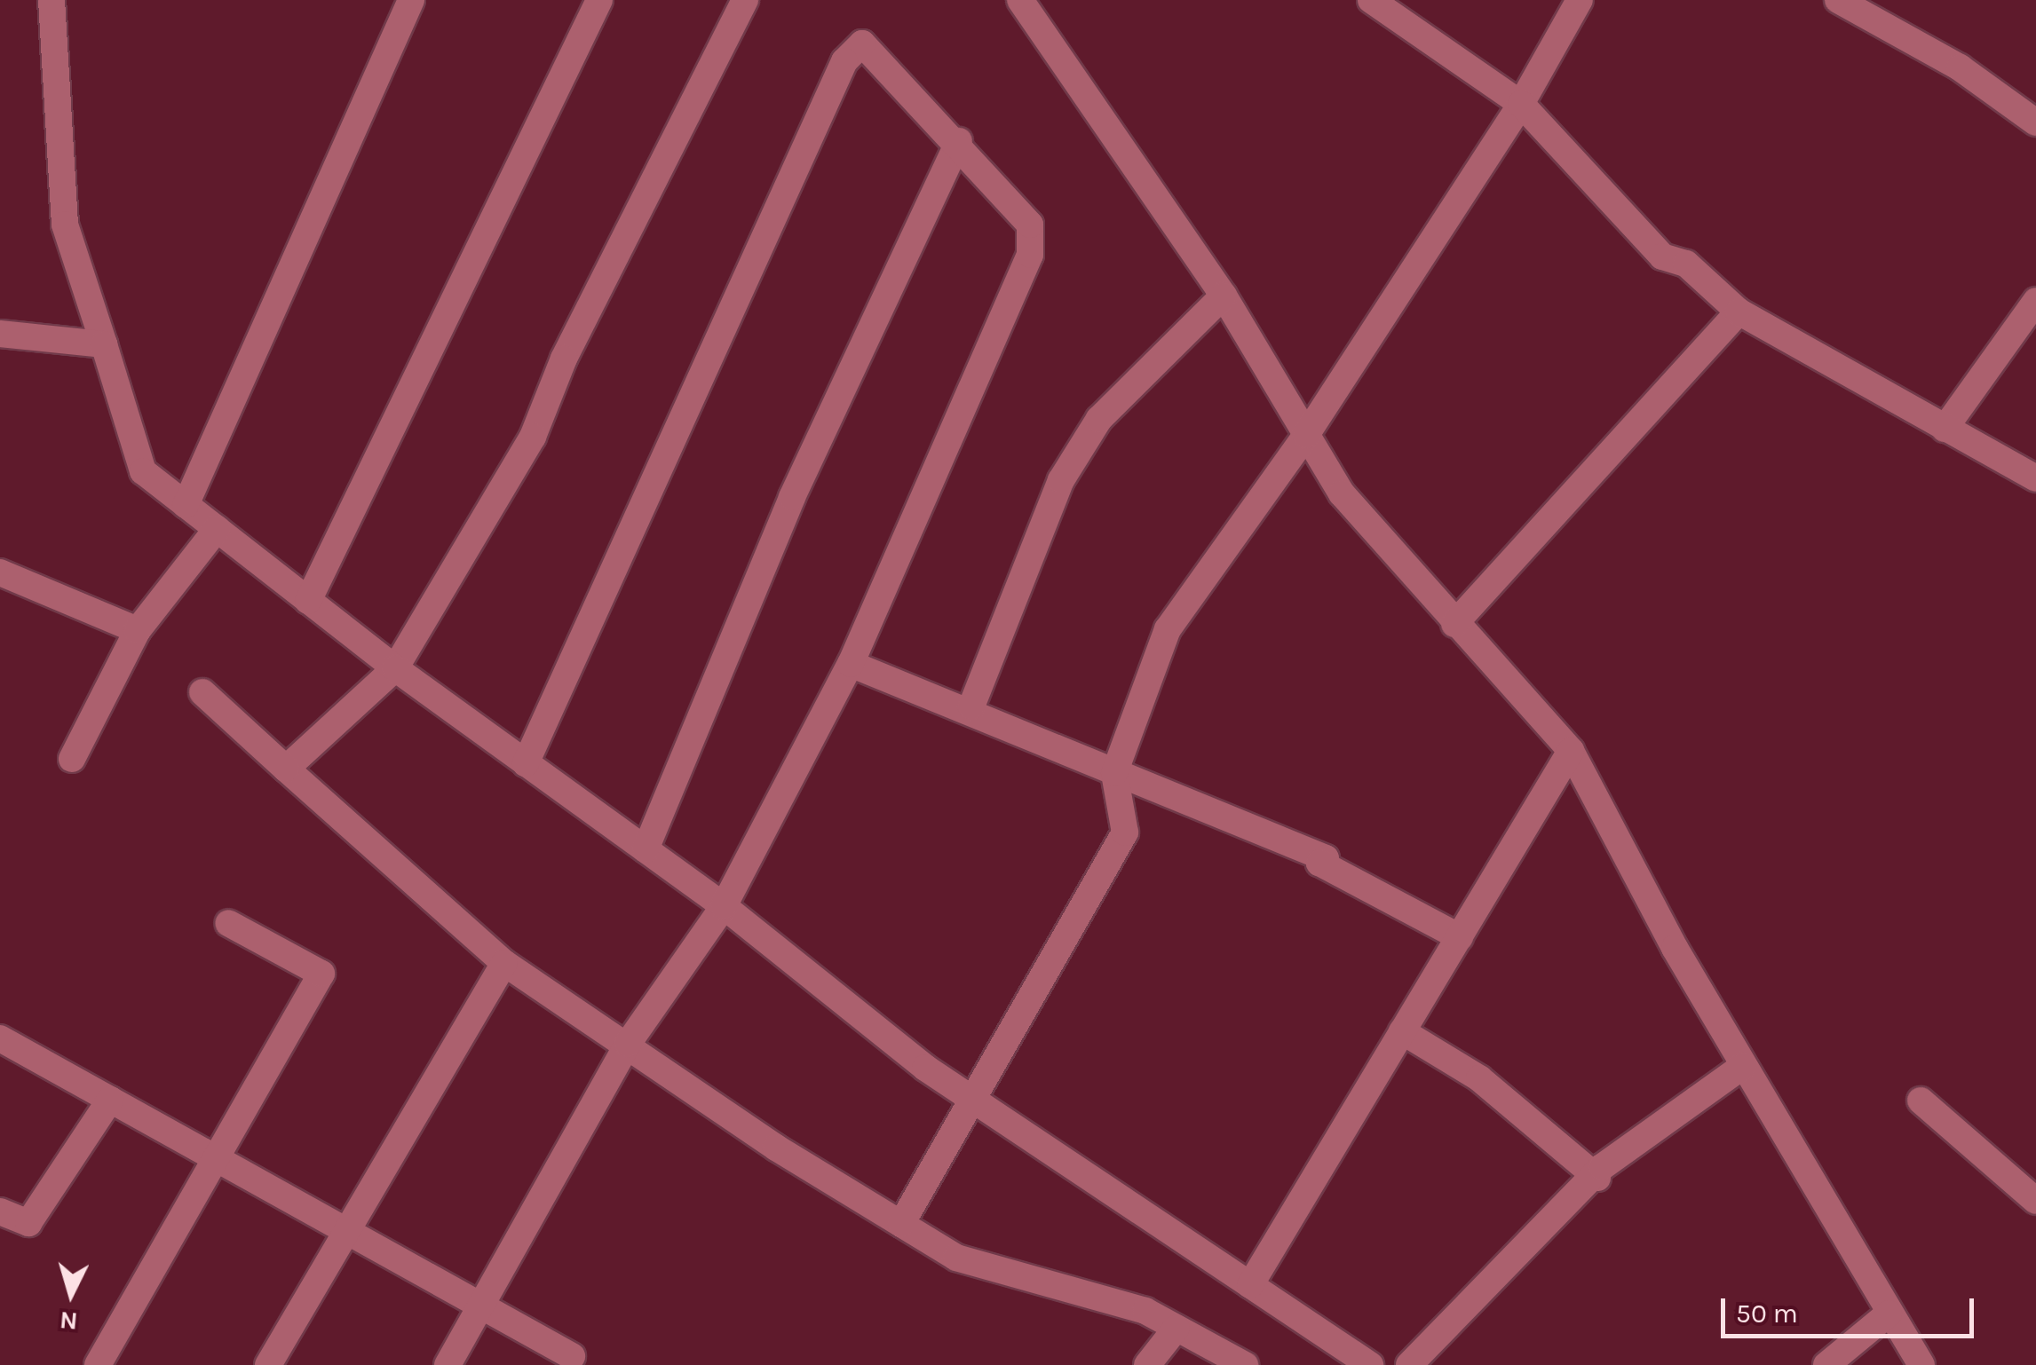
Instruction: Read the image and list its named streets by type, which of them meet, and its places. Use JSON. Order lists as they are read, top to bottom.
{
  "scale_bar": "50 m",
  "north": "bottom"
}
